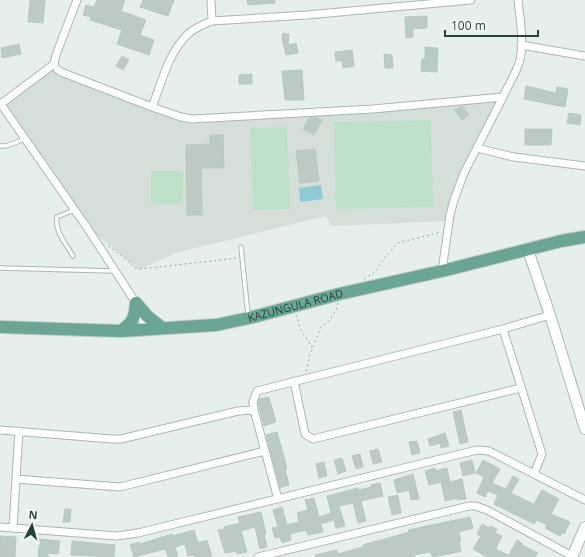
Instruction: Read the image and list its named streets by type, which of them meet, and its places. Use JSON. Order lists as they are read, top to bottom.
{
  "streets": {
    "main road": ["KAZUNGULA ROAD"]
  },
  "scale_bar": "100 m",
  "north": "top"
}
